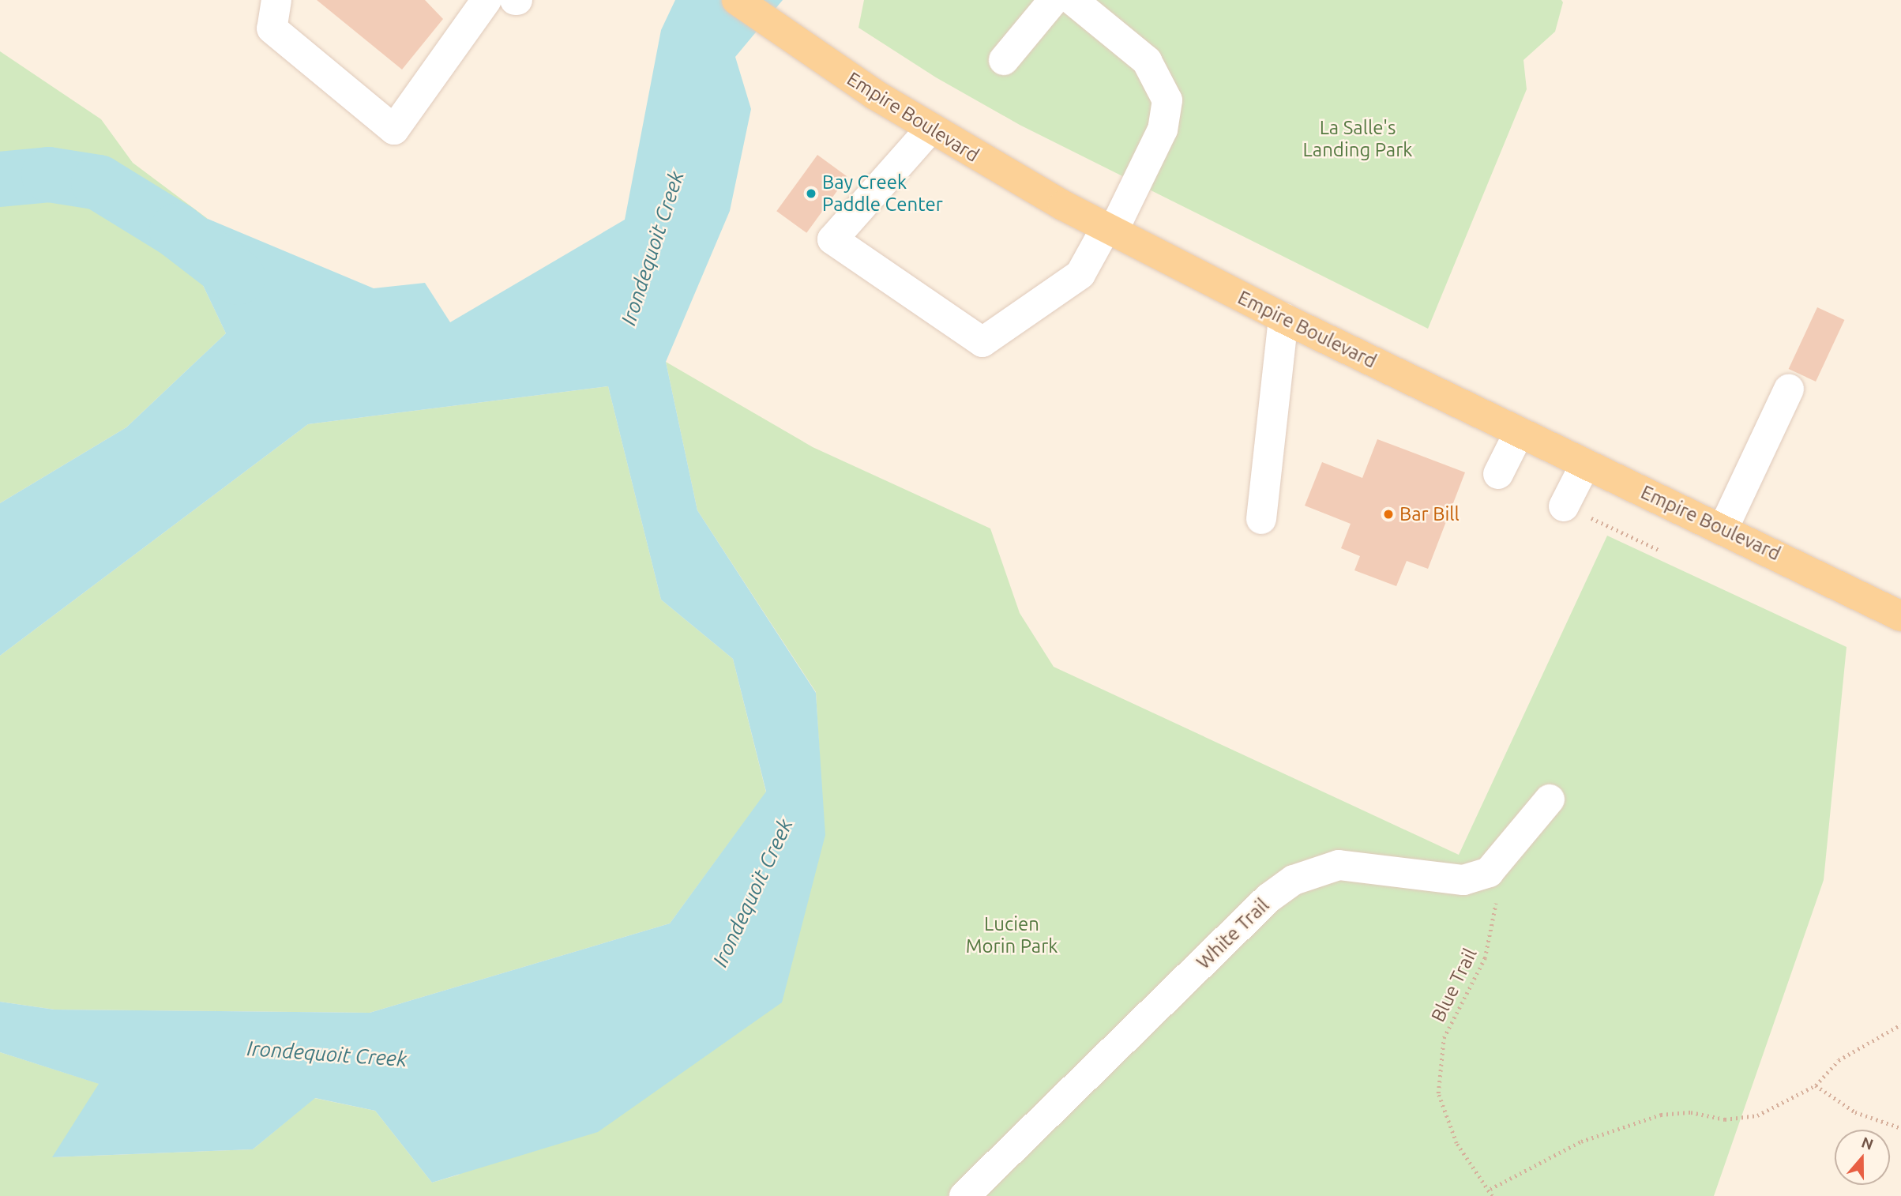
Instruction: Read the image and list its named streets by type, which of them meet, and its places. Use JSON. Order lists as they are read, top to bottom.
{
  "streets": {
    "main road": ["Empire Boulevard"],
    "lane": ["White Trail"],
    "path": ["Blue Trail"]
  },
  "crossings": [
    ["White Trail", "Blue Trail"]
  ],
  "water": ["Irondequoit Creek"],
  "parks": ["La Salle's Landing Park", "Lucien Morin Park"],
  "places": ["Bay Creek Paddle Center", "Bar Bill"],
  "north": "top"
}
